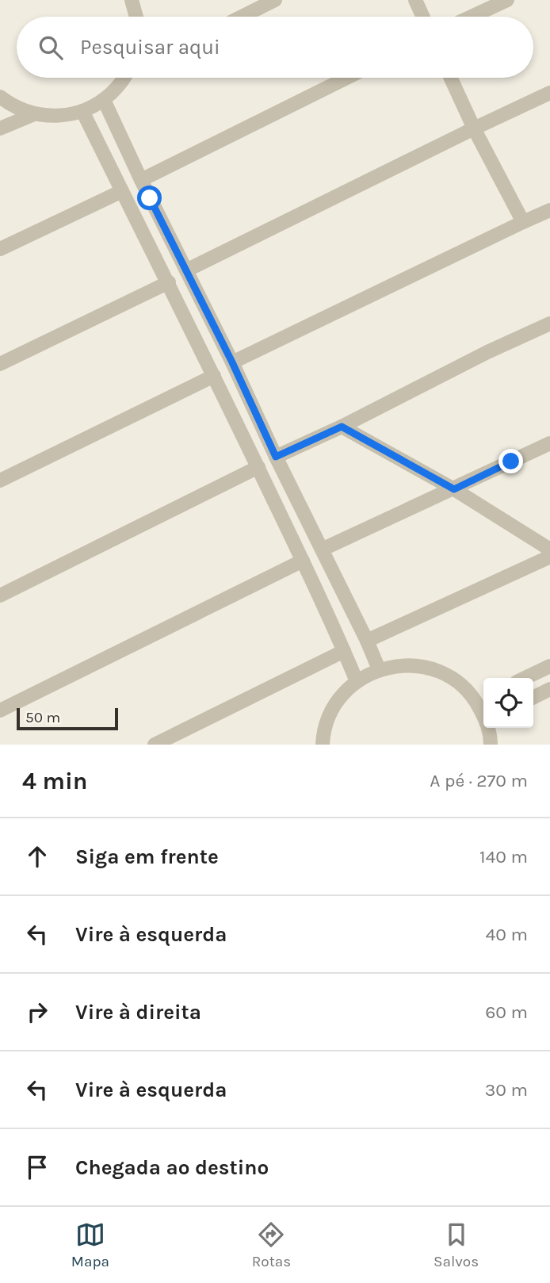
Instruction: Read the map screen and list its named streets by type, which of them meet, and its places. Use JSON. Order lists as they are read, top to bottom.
{
  "scale_bar": "50 m",
  "page": {
    "search": "Pesquisar aqui",
    "scale": "50 m",
    "heading": ["4 min", "A pé · 270 m"],
    "list": [
      ["Siga em frente", "140 m"],
      ["Vire à esquerda", "40 m"],
      ["Vire à direita", "60 m"],
      ["Vire à esquerda", "30 m"],
      "Chegada ao destino"
    ],
    "nav": ["Mapa", "Rotas", "Salvos"]
  }
}
